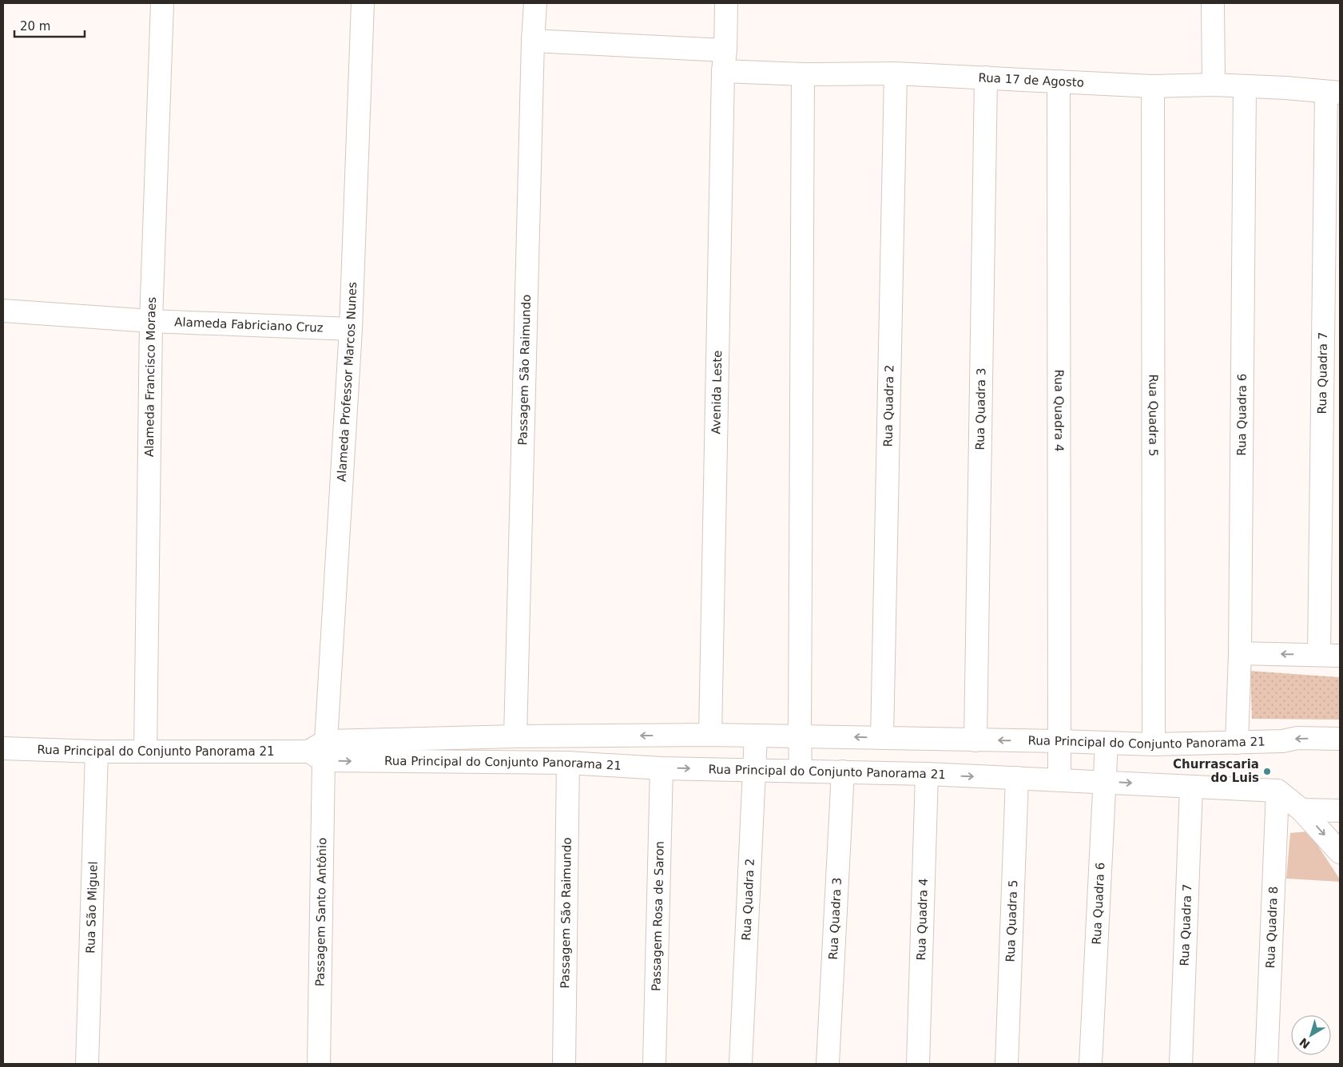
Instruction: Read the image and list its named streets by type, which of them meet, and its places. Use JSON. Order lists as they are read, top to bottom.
{
  "streets": {
    "street": [
      "Rua 17 de Agosto",
      "Alameda Fabriciano Cruz",
      "Passagem São Raimundo",
      "Rua Quadra 7",
      "Alameda Francisco Moraes",
      "Alameda Professor Marcos Nunes",
      "Avenida Leste",
      "Rua Quadra 2",
      "Rua Quadra 3",
      "Rua Quadra 4",
      "Rua Quadra 6",
      "Rua Quadra 5",
      "Rua Principal do Conjunto Panorama 21",
      "Rua São Miguel",
      "Passagem Santo Antônio",
      "Passagem Rosa de Saron",
      "Rua Quadra 8"
    ]
  },
  "crossings": [
    ["Rua 17 de Agosto", "Passagem São Raimundo"],
    ["Rua 17 de Agosto", "Rua Quadra 7"],
    ["Rua 17 de Agosto", "Avenida Leste"],
    ["Rua 17 de Agosto", "Rua Quadra 2"],
    ["Rua 17 de Agosto", "Rua Quadra 3"],
    ["Rua 17 de Agosto", "Rua Quadra 4"],
    ["Rua 17 de Agosto", "Rua Quadra 6"],
    ["Rua 17 de Agosto", "Rua Quadra 5"],
    ["Alameda Fabriciano Cruz", "Alameda Francisco Moraes"],
    ["Alameda Fabriciano Cruz", "Alameda Professor Marcos Nunes"],
    ["Passagem São Raimundo", "Rua Principal do Conjunto Panorama 21"],
    ["Rua Quadra 7", "Rua Principal do Conjunto Panorama 21"],
    ["Alameda Francisco Moraes", "Rua Principal do Conjunto Panorama 21"],
    ["Alameda Professor Marcos Nunes", "Rua Principal do Conjunto Panorama 21"],
    ["Alameda Professor Marcos Nunes", "Passagem Santo Antônio"],
    ["Avenida Leste", "Rua Principal do Conjunto Panorama 21"],
    ["Rua Quadra 2", "Rua Principal do Conjunto Panorama 21"],
    ["Rua Quadra 3", "Rua Principal do Conjunto Panorama 21"],
    ["Rua Quadra 4", "Rua Principal do Conjunto Panorama 21"],
    ["Rua Quadra 6", "Rua Principal do Conjunto Panorama 21"],
    ["Rua Quadra 5", "Rua Principal do Conjunto Panorama 21"],
    ["Rua Principal do Conjunto Panorama 21", "Rua São Miguel"],
    ["Rua Principal do Conjunto Panorama 21", "Passagem Santo Antônio"],
    ["Rua Principal do Conjunto Panorama 21", "Passagem Rosa de Saron"],
    ["Rua Principal do Conjunto Panorama 21", "Rua Quadra 8"]
  ],
  "places": ["Churrascaria do Luis"],
  "scale_bar": "20 m",
  "north": "bottom left"
}
